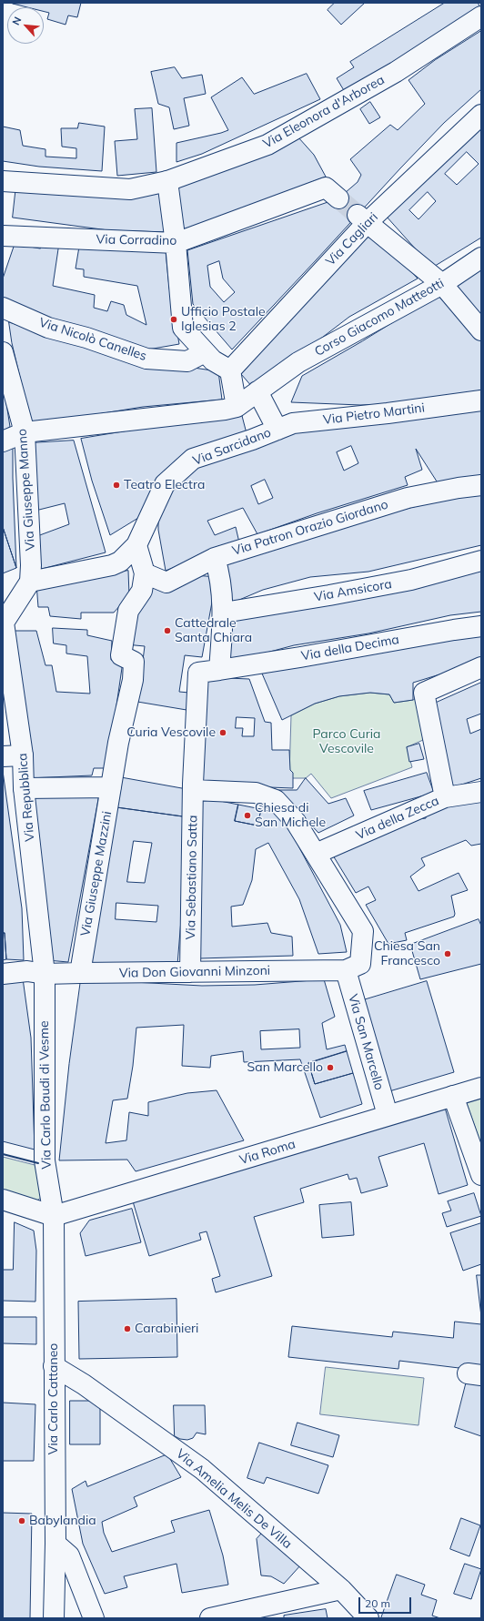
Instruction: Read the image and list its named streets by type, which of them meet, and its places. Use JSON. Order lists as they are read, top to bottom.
{
  "streets": {
    "street": [
      "Via Eleonora d'Arborea",
      "Via Cagliari",
      "Via Corradino",
      "Corso Giacomo Matteotti",
      "Via Nicolò Canelles",
      "Via Pietro Martini",
      "Via Sarcidano",
      "Via Giuseppe Manno",
      "Via Patron Orazio Giordano",
      "Via Amsicora",
      "Via della Decima",
      "Via Repubblica",
      "Via della Zecca",
      "Via Giuseppe Mazzini",
      "Via Sebastiano Satta",
      "Via Don Giovanni Minzoni",
      "Via San Marcello",
      "Via Carlo Baudi di Vesme",
      "Via Roma",
      "Via Carlo Cattaneo",
      "Via Amelia Melis De Villa"
    ]
  },
  "crossings": [
    ["Via Pietro Martini", "Via Sarcidano"],
    ["Via Sarcidano", "Via Giuseppe Manno"],
    ["Via Patron Orazio Giordano", "Via Giuseppe Mazzini"],
    ["Via della Decima", "Via Sebastiano Satta"],
    ["Via Repubblica", "Via Don Giovanni Minzoni"],
    ["Via Repubblica", "Via Carlo Baudi di Vesme"],
    ["Via Giuseppe Mazzini", "Via Don Giovanni Minzoni"],
    ["Via Sebastiano Satta", "Via Don Giovanni Minzoni"],
    ["Via Don Giovanni Minzoni", "Via San Marcello"],
    ["Via Don Giovanni Minzoni", "Via Carlo Baudi di Vesme"],
    ["Via San Marcello", "Via Roma"],
    ["Via Carlo Baudi di Vesme", "Via Roma"],
    ["Via Carlo Baudi di Vesme", "Via Carlo Cattaneo"],
    ["Via Roma", "Via Carlo Cattaneo"],
    ["Via Carlo Cattaneo", "Via Amelia Melis De Villa"]
  ],
  "parks": ["Parco Curia Vescovile"],
  "places": [
    "Ufficio Postale Iglesias 2",
    "Teatro Electra",
    "Cattedrale Santa Chiara",
    "Curia Vescovile",
    "Chiesa di San Michele",
    "Chiesa San Francesco",
    "San Marcello",
    "Carabinieri",
    "Babylandia"
  ],
  "scale_bar": "20 m",
  "north": "top left"
}
